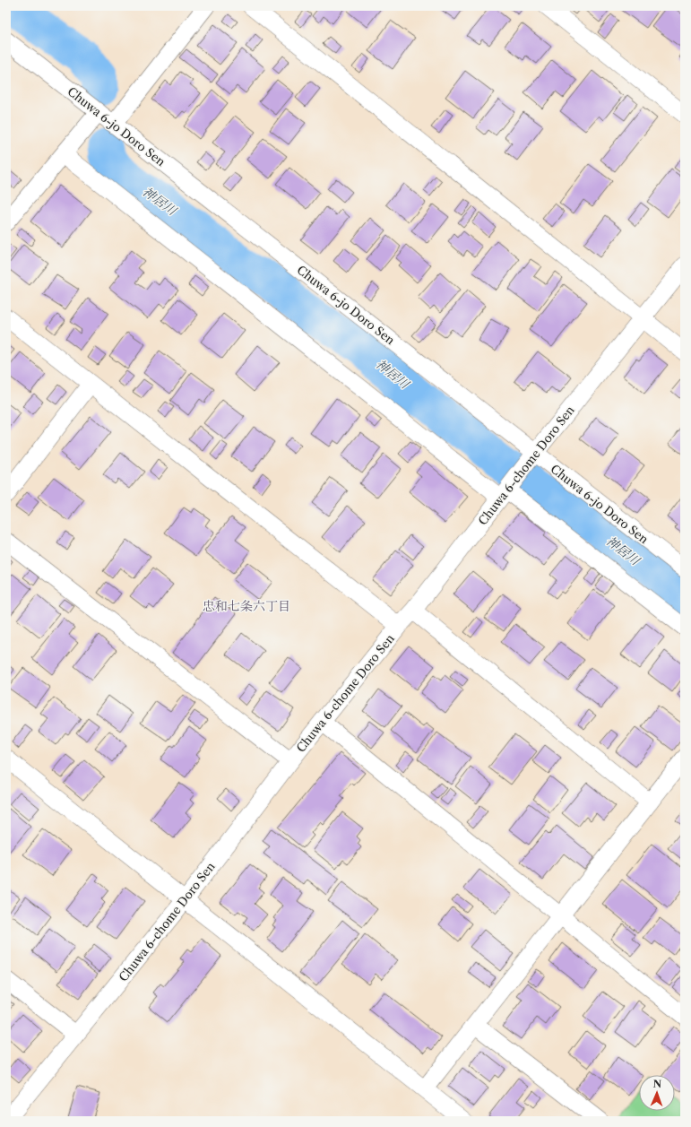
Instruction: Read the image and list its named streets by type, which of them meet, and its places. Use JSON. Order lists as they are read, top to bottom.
{
  "streets": {
    "street": ["Chuwa 6-jo Doro Sen", "Chuwa 6-chome Doro Sen"]
  },
  "crossings": [
    ["Chuwa 6-jo Doro Sen", "Chuwa 6-chome Doro Sen"]
  ],
  "districts": ["忠和七条六丁目"],
  "water": ["神居川"],
  "north": "top"
}
